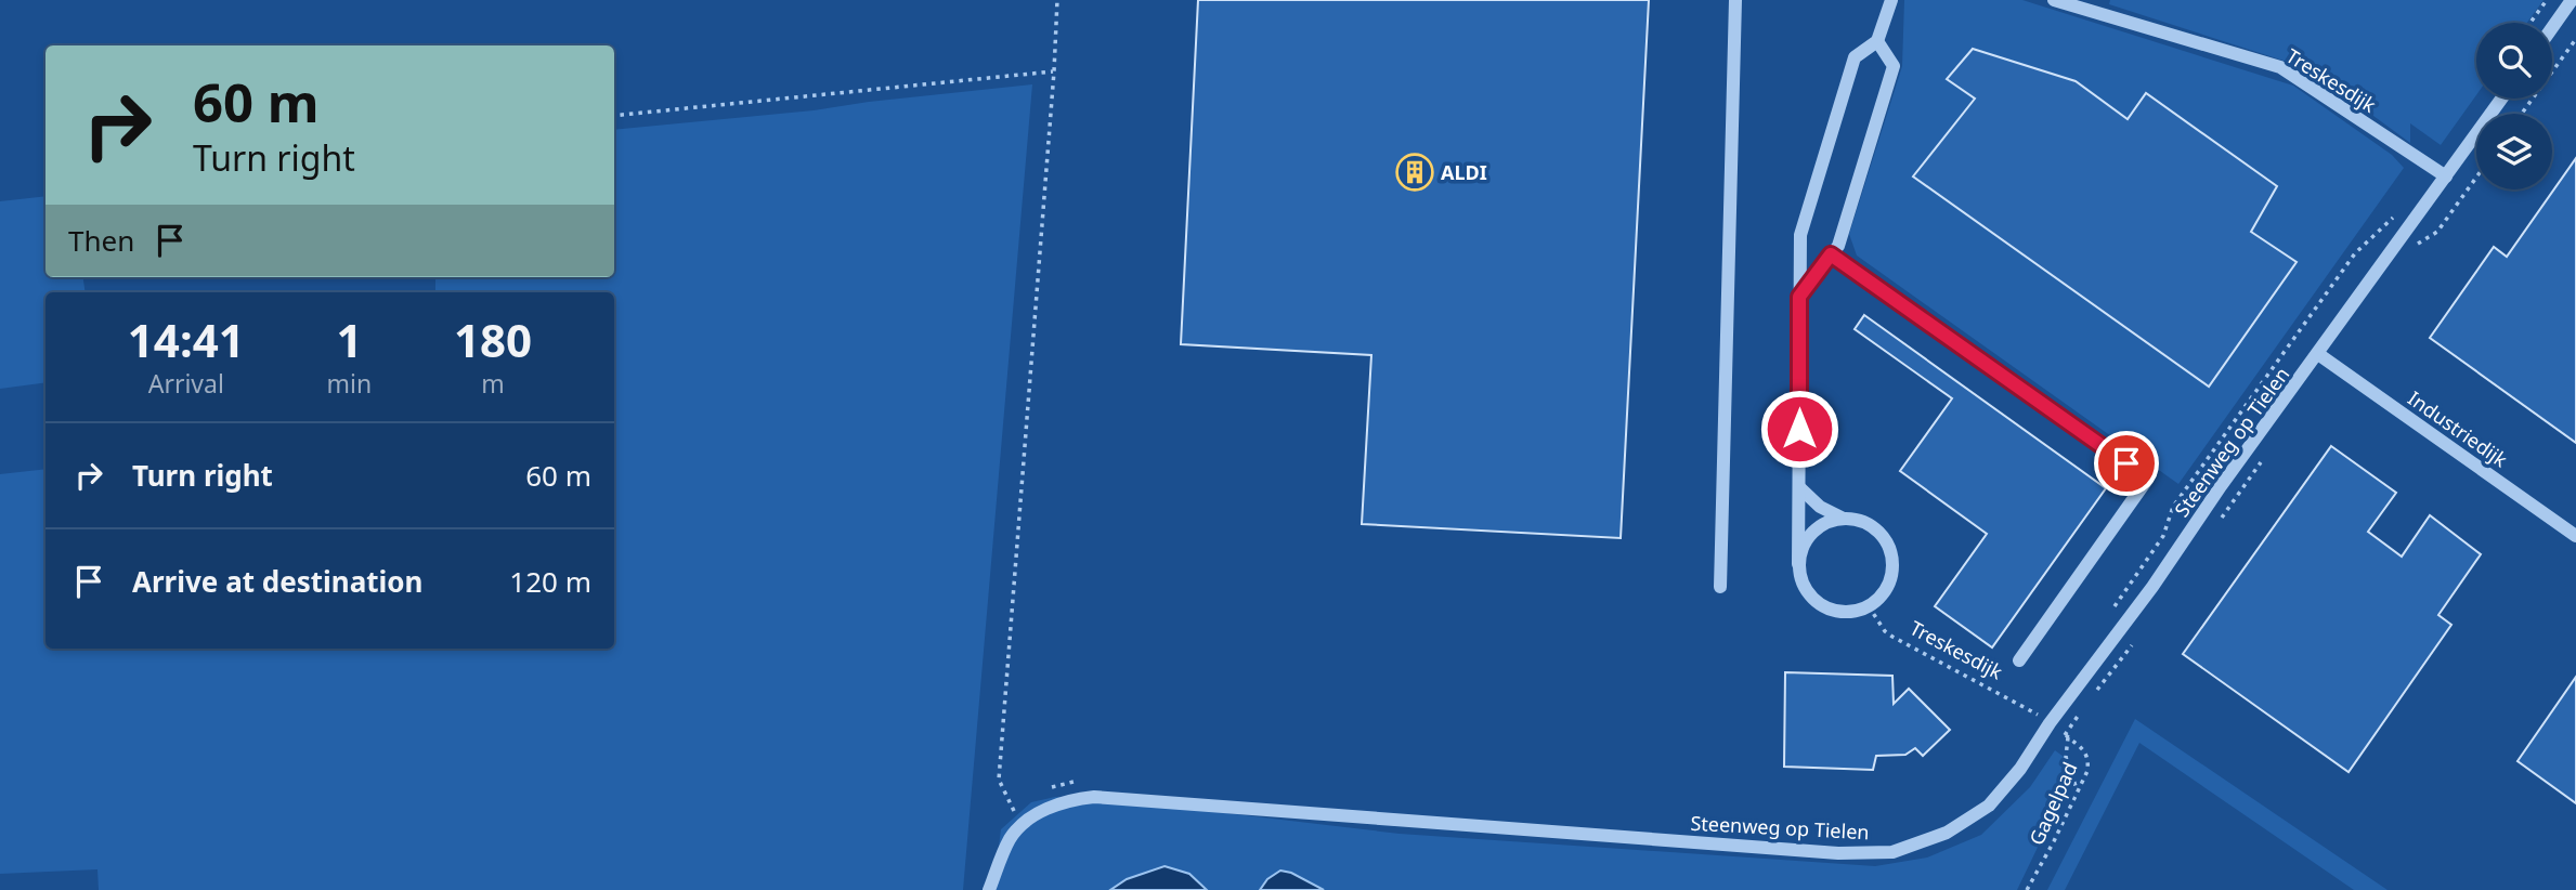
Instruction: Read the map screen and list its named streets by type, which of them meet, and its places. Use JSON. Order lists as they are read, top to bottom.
{
  "streets": {
    "street": ["Treskesdijk", "Industriedijk", "Steenweg op Tielen"],
    "path": ["Gagelpad"]
  },
  "crossings": [
    ["Treskesdijk", "Steenweg op Tielen"],
    ["Industriedijk", "Steenweg op Tielen"]
  ],
  "places": {
    "building": ["ALDI"]
  },
  "page": {
    "turn": ["60 m", "Turn right"],
    "then": "Then",
    "eta": [
      "14:41",
      "Arrival",
      "1",
      "min",
      "180",
      "m"
    ],
    "list": [
      {
        "name": "Turn right",
        "value": "60 m"
      },
      {
        "name": "Arrive at destination",
        "value": "120 m"
      }
    ]
  }
}
